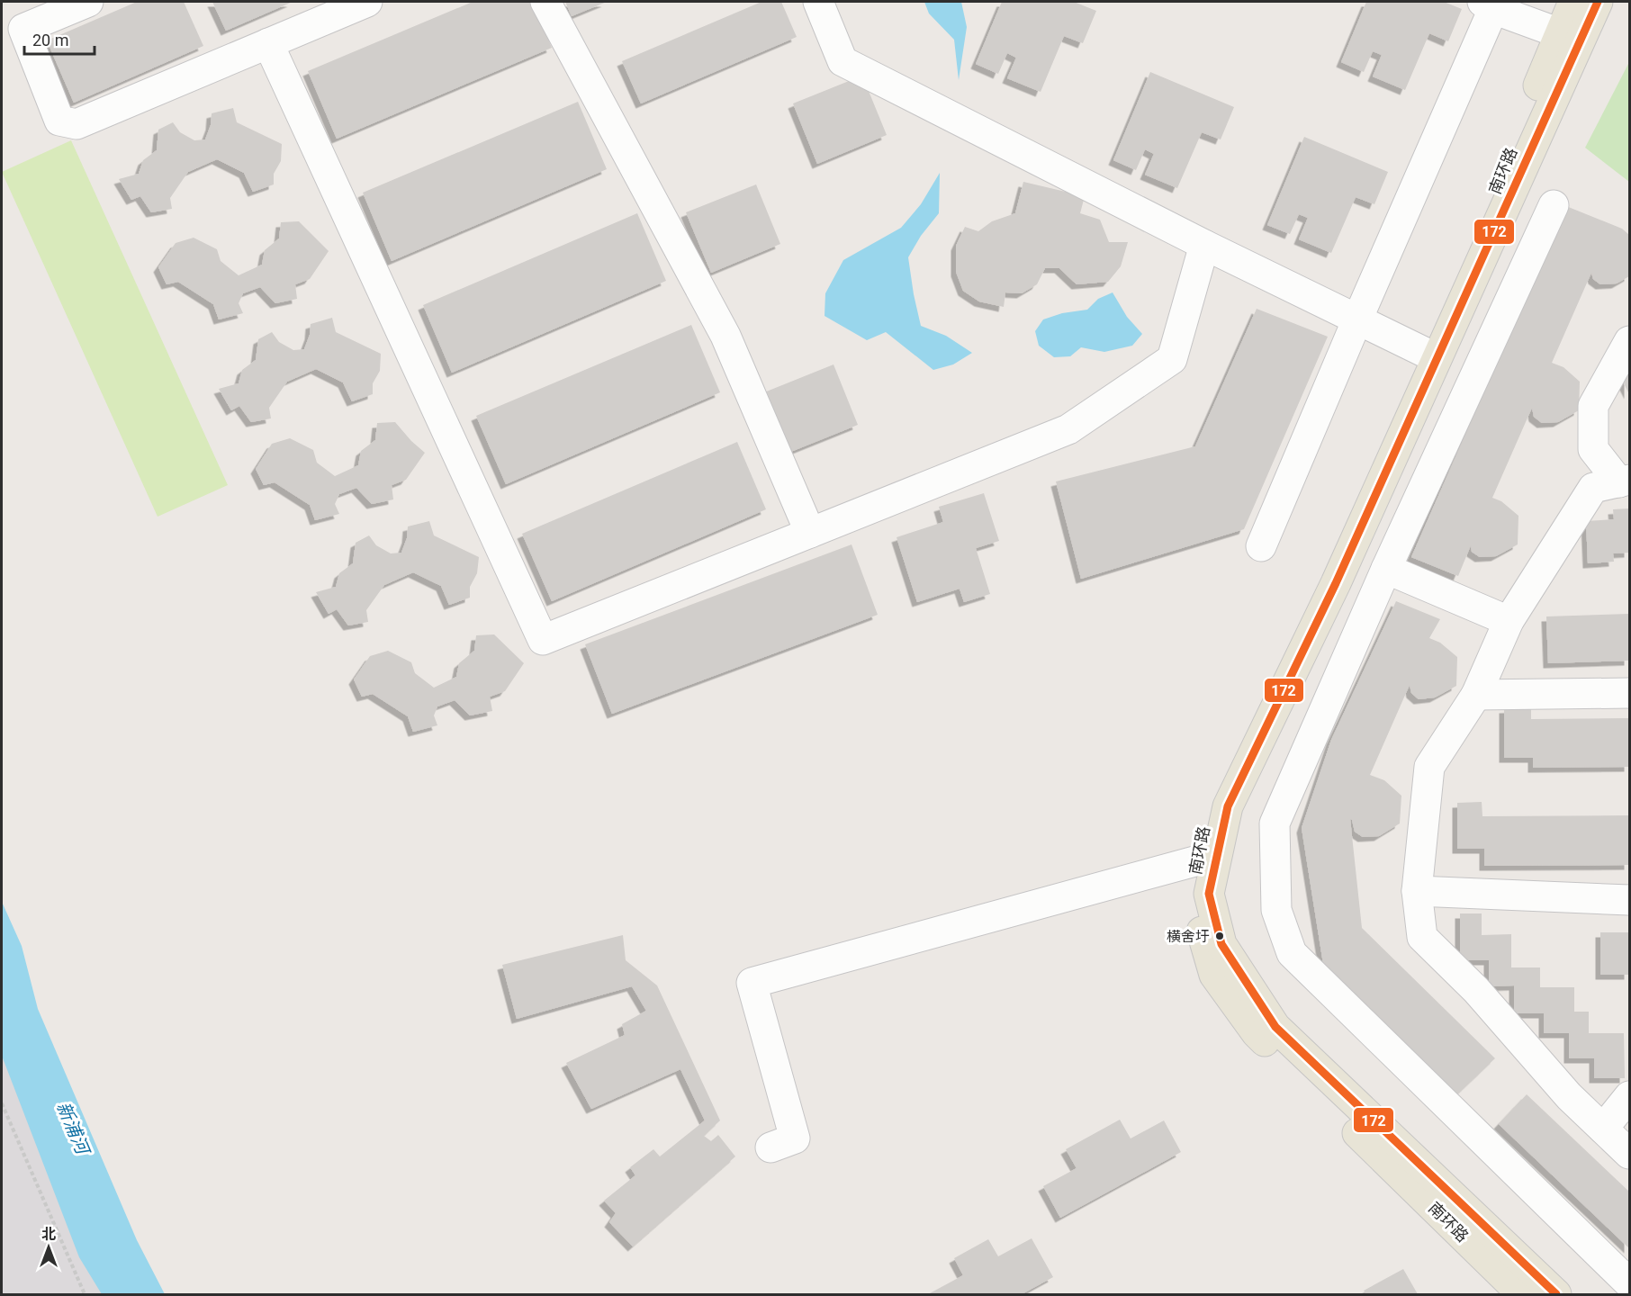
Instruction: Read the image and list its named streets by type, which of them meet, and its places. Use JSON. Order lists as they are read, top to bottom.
{
  "streets": {
    "main road": ["南环路"]
  },
  "water": ["新浦河"],
  "places": ["横舍圩"],
  "lines": ["transit line 172"],
  "scale_bar": "20 m",
  "north": "top"
}
